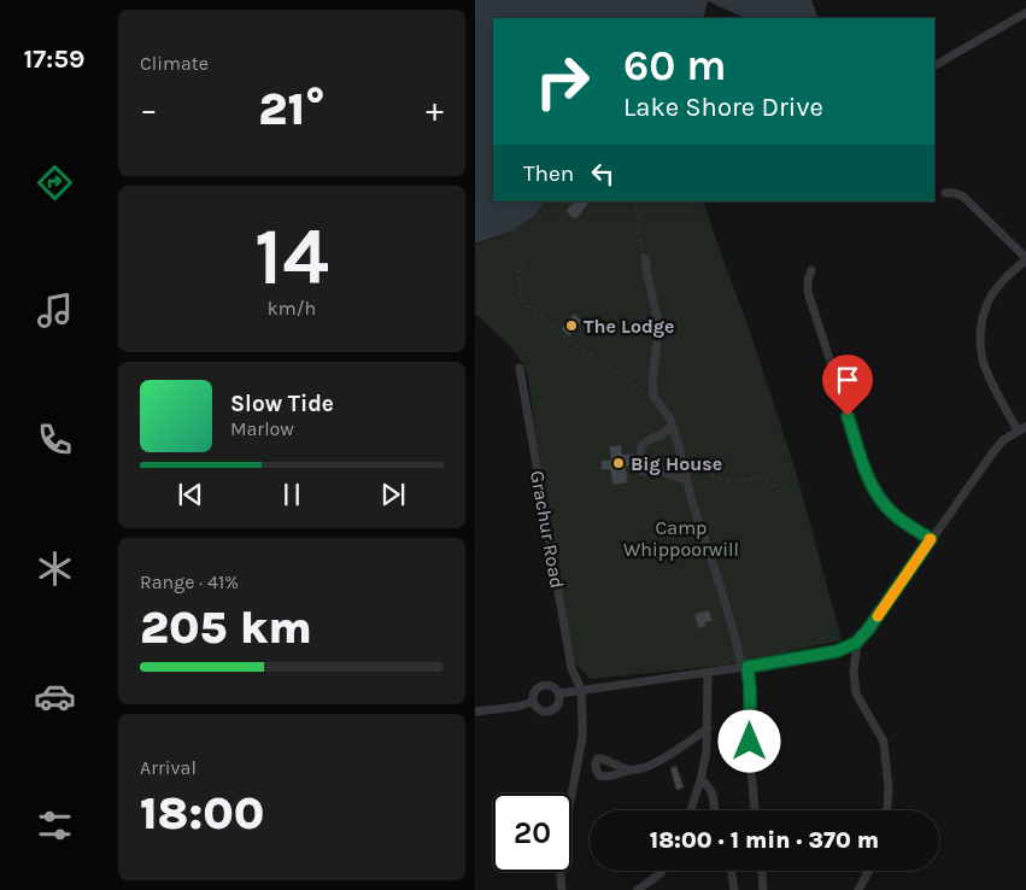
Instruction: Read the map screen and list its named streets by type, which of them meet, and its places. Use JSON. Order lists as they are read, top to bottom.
{
  "streets": {
    "street": ["Grachur Road"]
  },
  "parks": ["Camp Whippoorwill"],
  "places": ["The Lodge", "Big House"],
  "page": {
    "tabs": "17:59",
    "tile": [
      "Climate",
      ["14", "km/h"],
      ["Range · 41%", "205 km"],
      ["Arrival", "18:00"]
    ],
    "turn": ["60 m", "Lake Shore Drive"],
    "heat": ["−", "21°", "+"],
    "then": "Then",
    "song": ["Slow Tide", "Marlow"],
    "limit": "20",
    "trip": "18:00 · 1 min · 370 m"
  }
}
